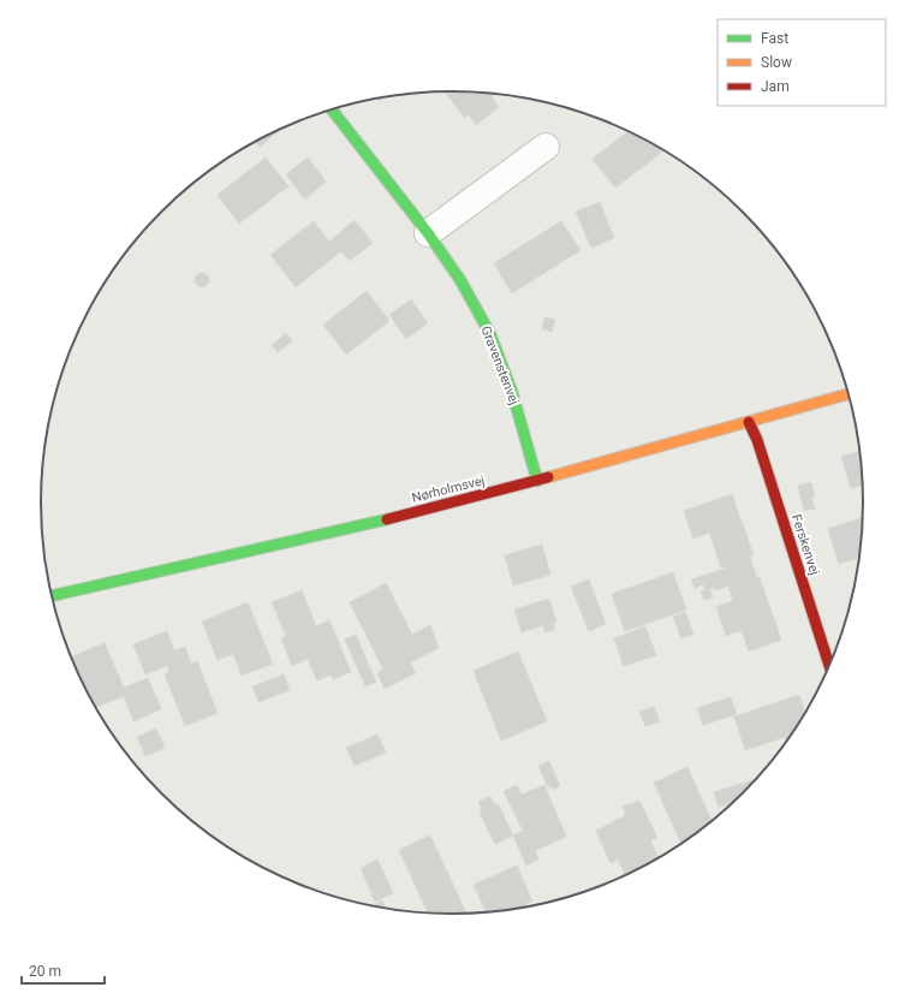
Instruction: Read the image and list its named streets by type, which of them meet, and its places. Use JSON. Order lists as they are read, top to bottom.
{
  "streets": {
    "street": ["Gravenstenvej", "Nørholmsvej", "Ferskenvej"]
  },
  "crossings": [
    ["Gravenstenvej", "Nørholmsvej"],
    ["Nørholmsvej", "Ferskenvej"]
  ],
  "legend": ["Fast", "Slow", "Jam"],
  "scale_bar": "20 m"
}
